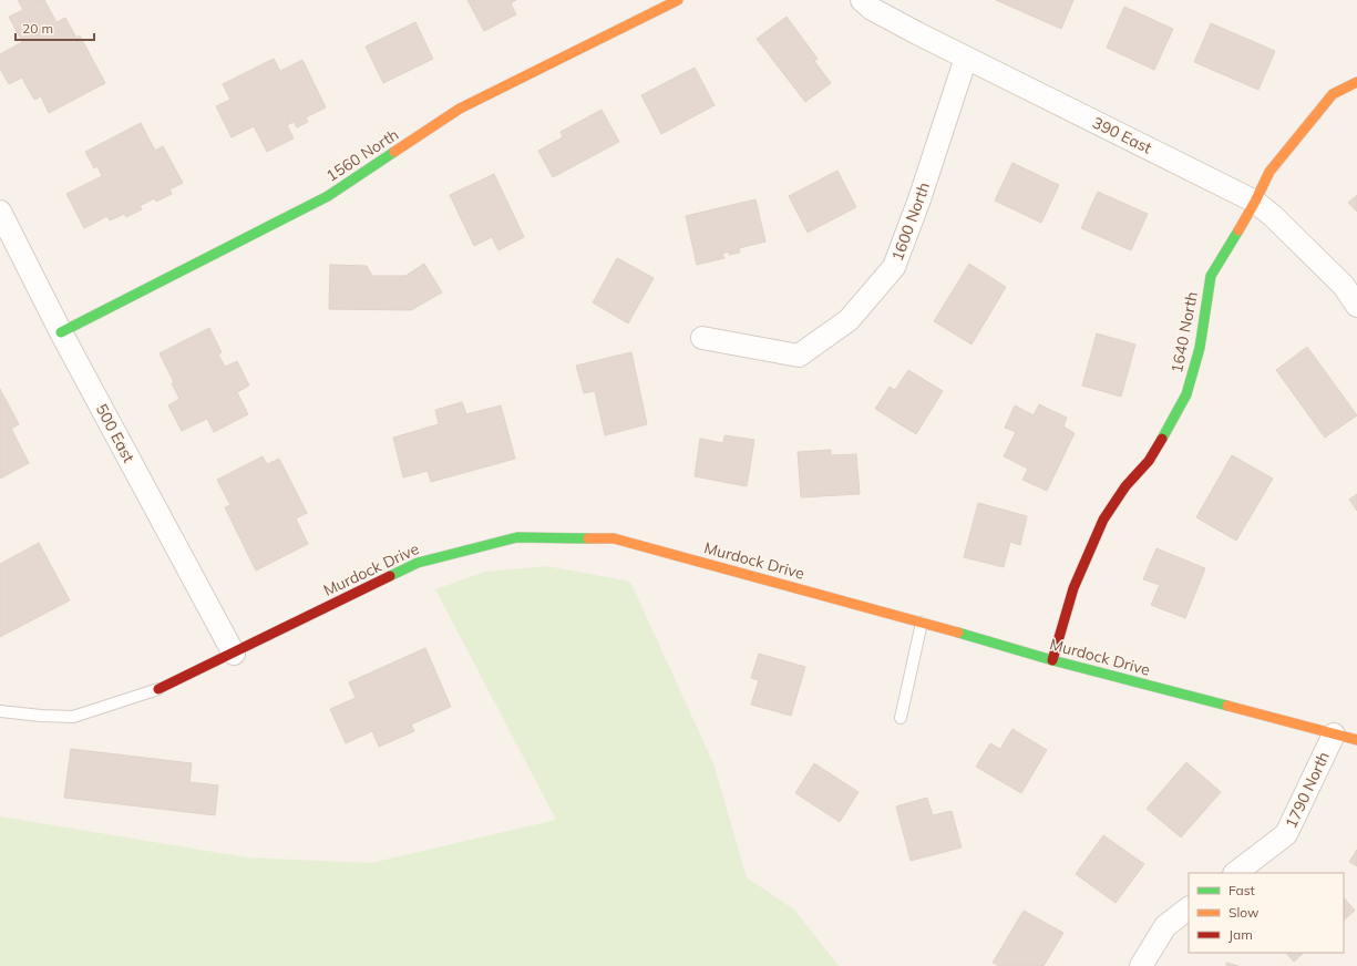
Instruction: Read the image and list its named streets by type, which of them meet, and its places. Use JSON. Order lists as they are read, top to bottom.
{
  "streets": {
    "street": [
      "390 East",
      "1560 North",
      "1600 North",
      "1640 North",
      "500 East",
      "Murdock Drive",
      "1790 North"
    ]
  },
  "crossings": [
    ["390 East", "1600 North"],
    ["390 East", "1640 North"],
    ["1560 North", "500 East"],
    ["1640 North", "Murdock Drive"],
    ["500 East", "Murdock Drive"],
    ["Murdock Drive", "1790 North"]
  ],
  "legend": ["Fast", "Slow", "Jam"],
  "scale_bar": "20 m"
}
